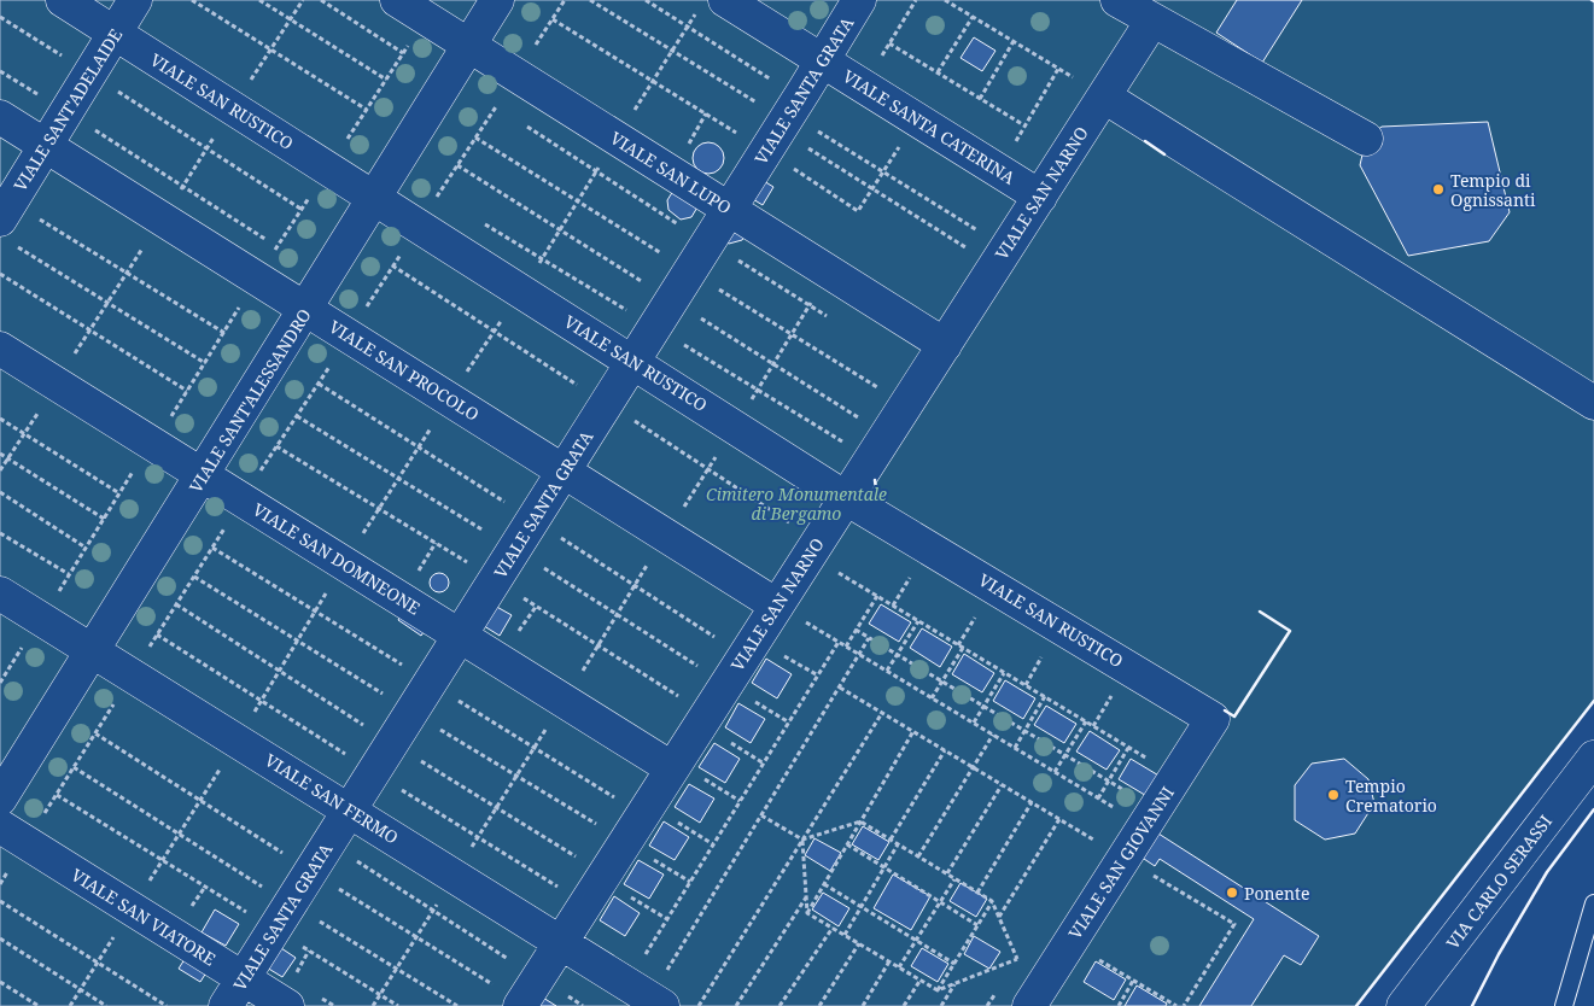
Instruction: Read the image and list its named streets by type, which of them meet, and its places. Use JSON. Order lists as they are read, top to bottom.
{
  "streets": {
    "street": [
      "VIALE SANTA GRATA",
      "VIALE SAN RUSTICO",
      "VIALE SANT'ADELAIDE",
      "VIALE SANTA CATERINA",
      "VIALE SAN LUPO",
      "VIALE SAN NARNO",
      "VIALE SAN PROCOLO",
      "VIALE SANT'ALESSANDRO",
      "VIALE SAN DOMNEONE",
      "VIALE SAN FERMO",
      "VIALE SAN GIOVANNI",
      "VIA CARLO SERASSI",
      "VIALE SAN VIATORE"
    ]
  },
  "crossings": [
    ["VIALE SANTA GRATA", "VIALE SAN RUSTICO"],
    ["VIALE SANTA GRATA", "VIALE SANTA CATERINA"],
    ["VIALE SANTA GRATA", "VIALE SAN LUPO"],
    ["VIALE SANTA GRATA", "VIALE SAN PROCOLO"],
    ["VIALE SANTA GRATA", "VIALE SAN DOMNEONE"],
    ["VIALE SANTA GRATA", "VIALE SAN FERMO"],
    ["VIALE SANTA GRATA", "VIALE SAN VIATORE"],
    ["VIALE SAN RUSTICO", "VIALE SANT'ADELAIDE"],
    ["VIALE SAN RUSTICO", "VIALE SAN NARNO"],
    ["VIALE SAN RUSTICO", "VIALE SANT'ALESSANDRO"],
    ["VIALE SAN RUSTICO", "VIALE SAN GIOVANNI"],
    ["VIALE SANT'ADELAIDE", "VIALE SAN PROCOLO"],
    ["VIALE SANTA CATERINA", "VIALE SAN NARNO"],
    ["VIALE SAN LUPO", "VIALE SAN NARNO"],
    ["VIALE SAN LUPO", "VIALE SANT'ALESSANDRO"],
    ["VIALE SAN NARNO", "VIALE SAN PROCOLO"],
    ["VIALE SAN NARNO", "VIALE SAN DOMNEONE"],
    ["VIALE SAN NARNO", "VIALE SAN FERMO"],
    ["VIALE SAN PROCOLO", "VIALE SANT'ALESSANDRO"],
    ["VIALE SANT'ALESSANDRO", "VIALE SAN DOMNEONE"],
    ["VIALE SANT'ALESSANDRO", "VIALE SAN FERMO"]
  ],
  "parks": ["Cimitero Monumentale di Bergamo"],
  "places": ["Tempio di Ognissanti", "Tempio Crematorio", "Ponente"]
}
